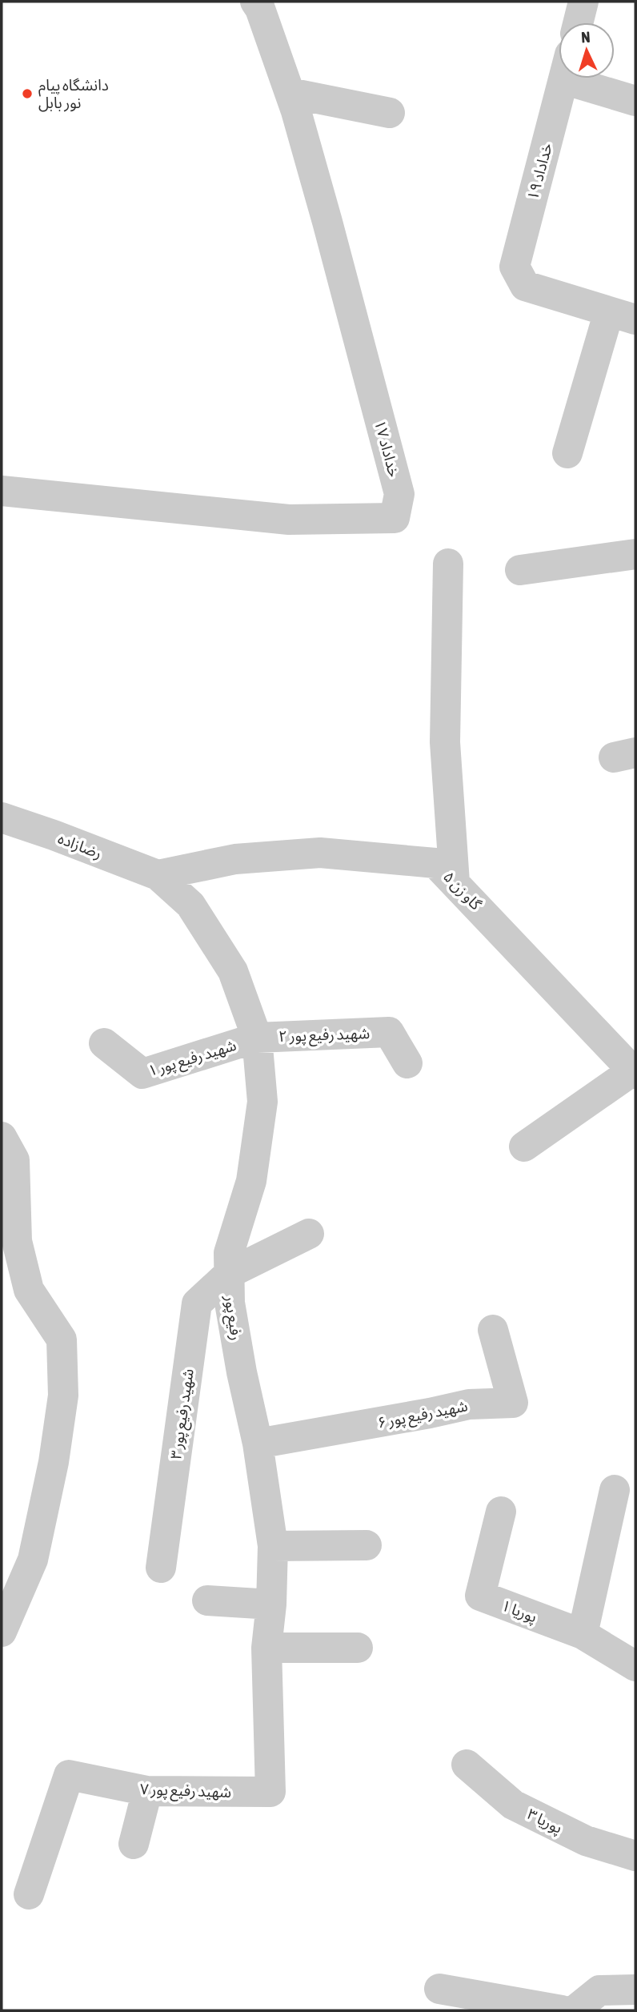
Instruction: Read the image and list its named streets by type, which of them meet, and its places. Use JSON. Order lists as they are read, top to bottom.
{
  "streets": {
    "street": [
      "خداداد ۱۹",
      "خداداد ۱۷",
      "رضازاده",
      "گاو زن ۵",
      "شهید رفیع پور ۲",
      "شهید رفیع پور ۱",
      "رفیع پور",
      "شهید رفیع پور ۳",
      "شهید رفیع پور ۶",
      "پوریا ۱",
      "شهید رفیع پور ۷",
      "پوریا ۳"
    ]
  },
  "crossings": [
    ["رضازاده", "گاو زن ۵"],
    ["رضازاده", "رفیع پور"],
    ["گاو زن ۵", "رفیع پور"],
    ["شهید رفیع پور ۲", "شهید رفیع پور ۱"],
    ["شهید رفیع پور ۲", "رفیع پور"],
    ["شهید رفیع پور ۱", "رفیع پور"],
    ["رفیع پور", "شهید رفیع پور ۳"],
    ["رفیع پور", "شهید رفیع پور ۶"],
    ["رفیع پور", "شهید رفیع پور ۷"]
  ],
  "places": ["دانشگاه پیام نور بابل"],
  "north": "top"
}
